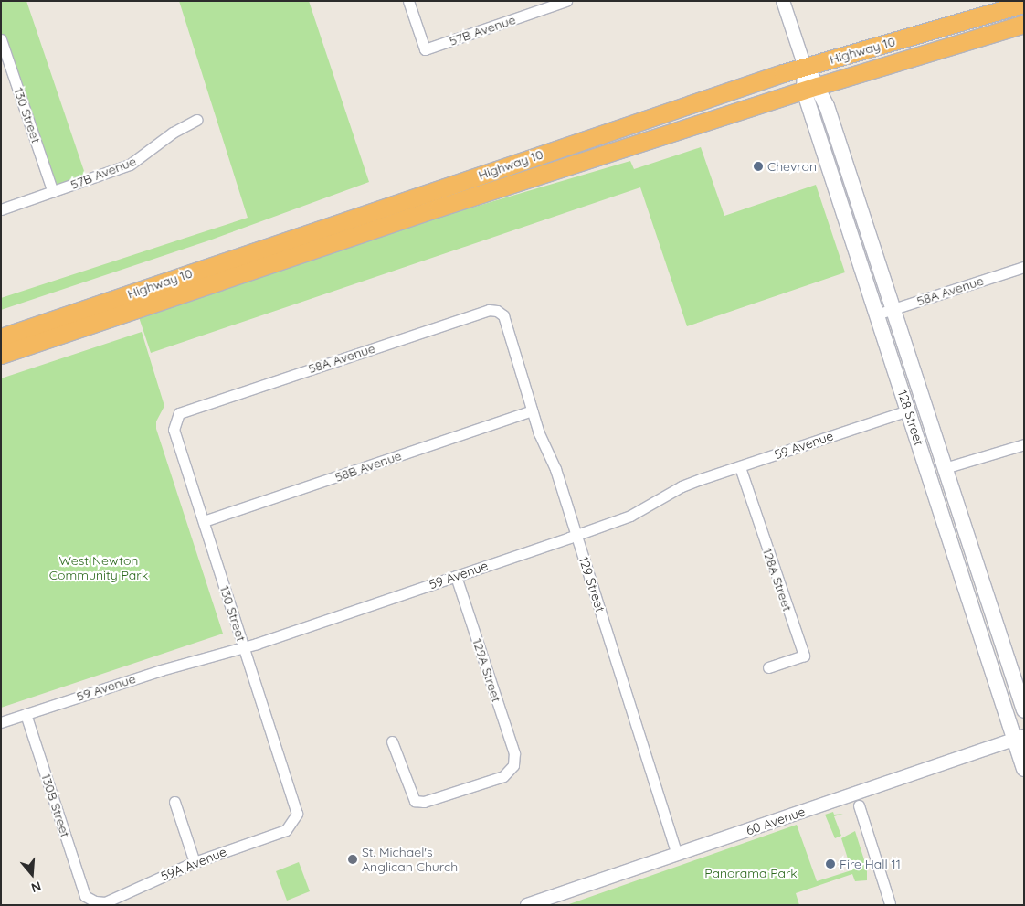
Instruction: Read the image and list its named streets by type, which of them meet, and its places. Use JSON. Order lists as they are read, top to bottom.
{
  "streets": {
    "highway": ["Highway 10"],
    "main road": ["128 Street"],
    "street": [
      "57B Avenue",
      "130 Street",
      "58A Avenue",
      "59 Avenue",
      "58B Avenue",
      "128A Street",
      "129 Street",
      "129A Street",
      "130B Street",
      "60 Avenue",
      "59A Avenue"
    ]
  },
  "crossings": [
    ["57B Avenue", "130 Street"],
    ["Highway 10", "128 Street"],
    ["130 Street", "58A Avenue"],
    ["130 Street", "59 Avenue"],
    ["130 Street", "58B Avenue"],
    ["130 Street", "59A Avenue"],
    ["58A Avenue", "128 Street"],
    ["58A Avenue", "129 Street"],
    ["128 Street", "59 Avenue"],
    ["128 Street", "60 Avenue"],
    ["59 Avenue", "128A Street"],
    ["59 Avenue", "129 Street"],
    ["59 Avenue", "129A Street"],
    ["59 Avenue", "130B Street"],
    ["58B Avenue", "129 Street"],
    ["129 Street", "60 Avenue"],
    ["130B Street", "59A Avenue"]
  ],
  "parks": ["West Newton Community Park", "Panorama Park"],
  "places": ["Chevron", "St. Michael's Anglican Church", "Fire Hall 11"],
  "north": "bottom"
}
